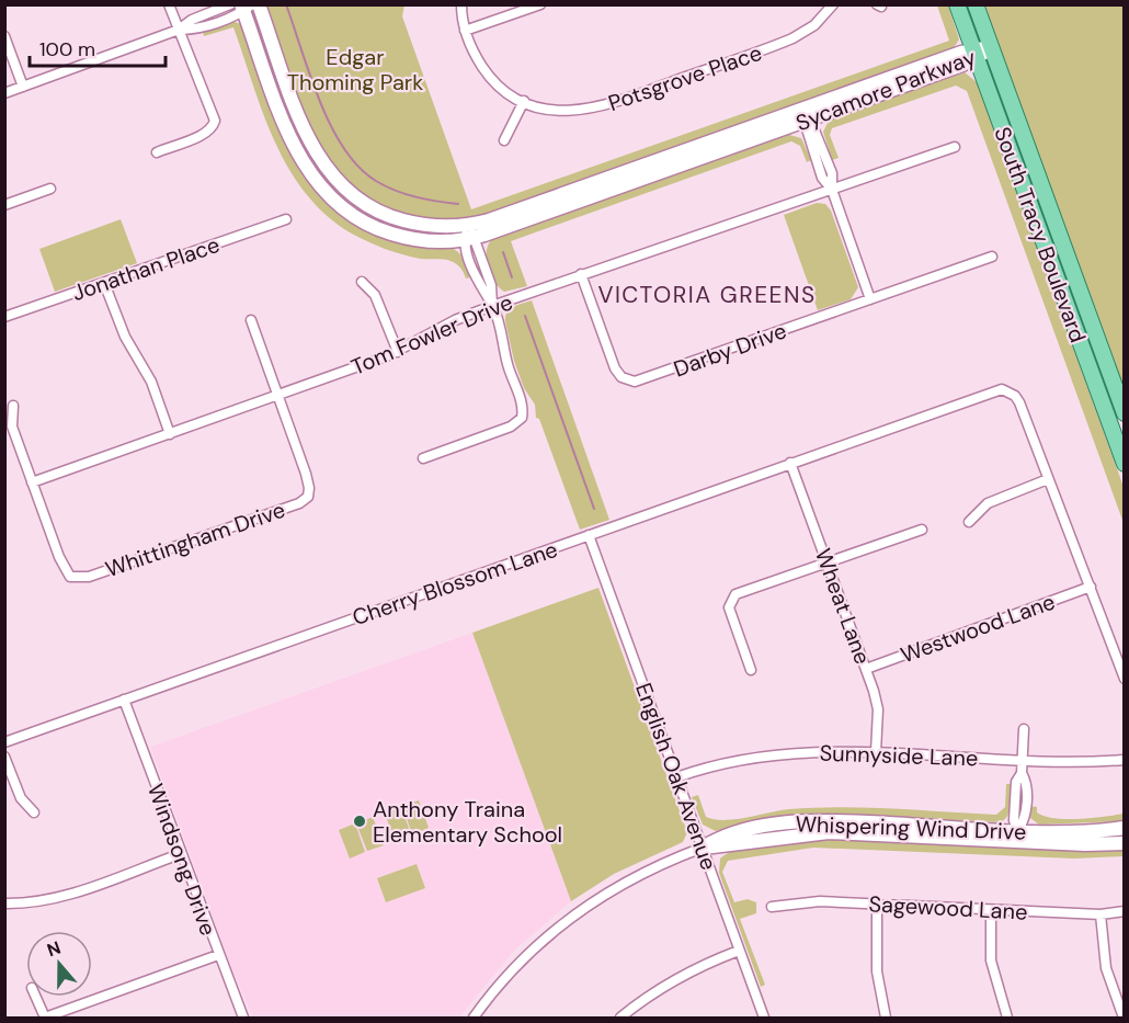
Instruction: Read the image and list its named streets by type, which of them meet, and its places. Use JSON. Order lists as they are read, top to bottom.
{
  "streets": {
    "main road": ["Sycamore Parkway", "South Tracy Boulevard", "Whispering Wind Drive"],
    "street": [
      "Potsgrove Place",
      "Jonathan Place",
      "Tom Fowler Drive",
      "Darby Drive",
      "Whittingham Drive",
      "Cherry Blossom Lane",
      "Wheat Lane",
      "Westwood Lane",
      "Sunnyside Lane",
      "English Oak Avenue",
      "Windsong Drive",
      "Sagewood Lane"
    ]
  },
  "crossings": [
    ["Sycamore Parkway", "South Tracy Boulevard"],
    ["Tom Fowler Drive", "Darby Drive"],
    ["Tom Fowler Drive", "Whittingham Drive"],
    ["Cherry Blossom Lane", "Wheat Lane"],
    ["Cherry Blossom Lane", "Westwood Lane"],
    ["Cherry Blossom Lane", "English Oak Avenue"],
    ["Cherry Blossom Lane", "Windsong Drive"],
    ["Wheat Lane", "Westwood Lane"],
    ["Wheat Lane", "Sunnyside Lane"],
    ["Sunnyside Lane", "English Oak Avenue"],
    ["English Oak Avenue", "Whispering Wind Drive"]
  ],
  "districts": ["VICTORIA GREENS"],
  "parks": ["Edgar Thoming Park"],
  "places": ["Anthony Traina Elementary School"],
  "scale_bar": "100 m",
  "north": "top"
}
